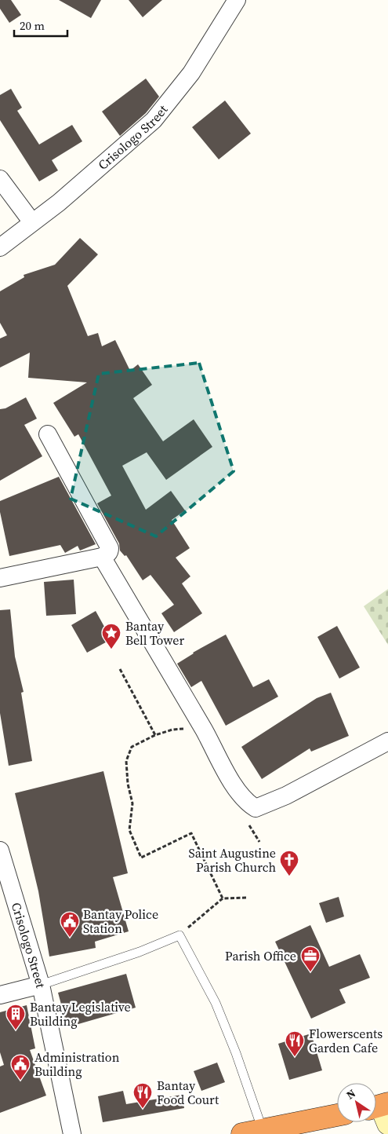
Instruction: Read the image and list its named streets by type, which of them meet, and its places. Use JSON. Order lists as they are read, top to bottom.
{
  "streets": {
    "street": ["Crisologo Street"]
  },
  "places": {
    "place": ["Bantay Bell Tower"],
    "church": ["Saint Augustine Parish Church"],
    "public building": ["Bantay Police Station", "Administration Building"],
    "office": ["Parish Office"],
    "building": ["Bantay Legislative Building"],
    "restaurant": ["Flowerscents Garden Cafe", "Bantay Food Court"]
  },
  "scale_bar": "20 m",
  "north": "top left"
}
